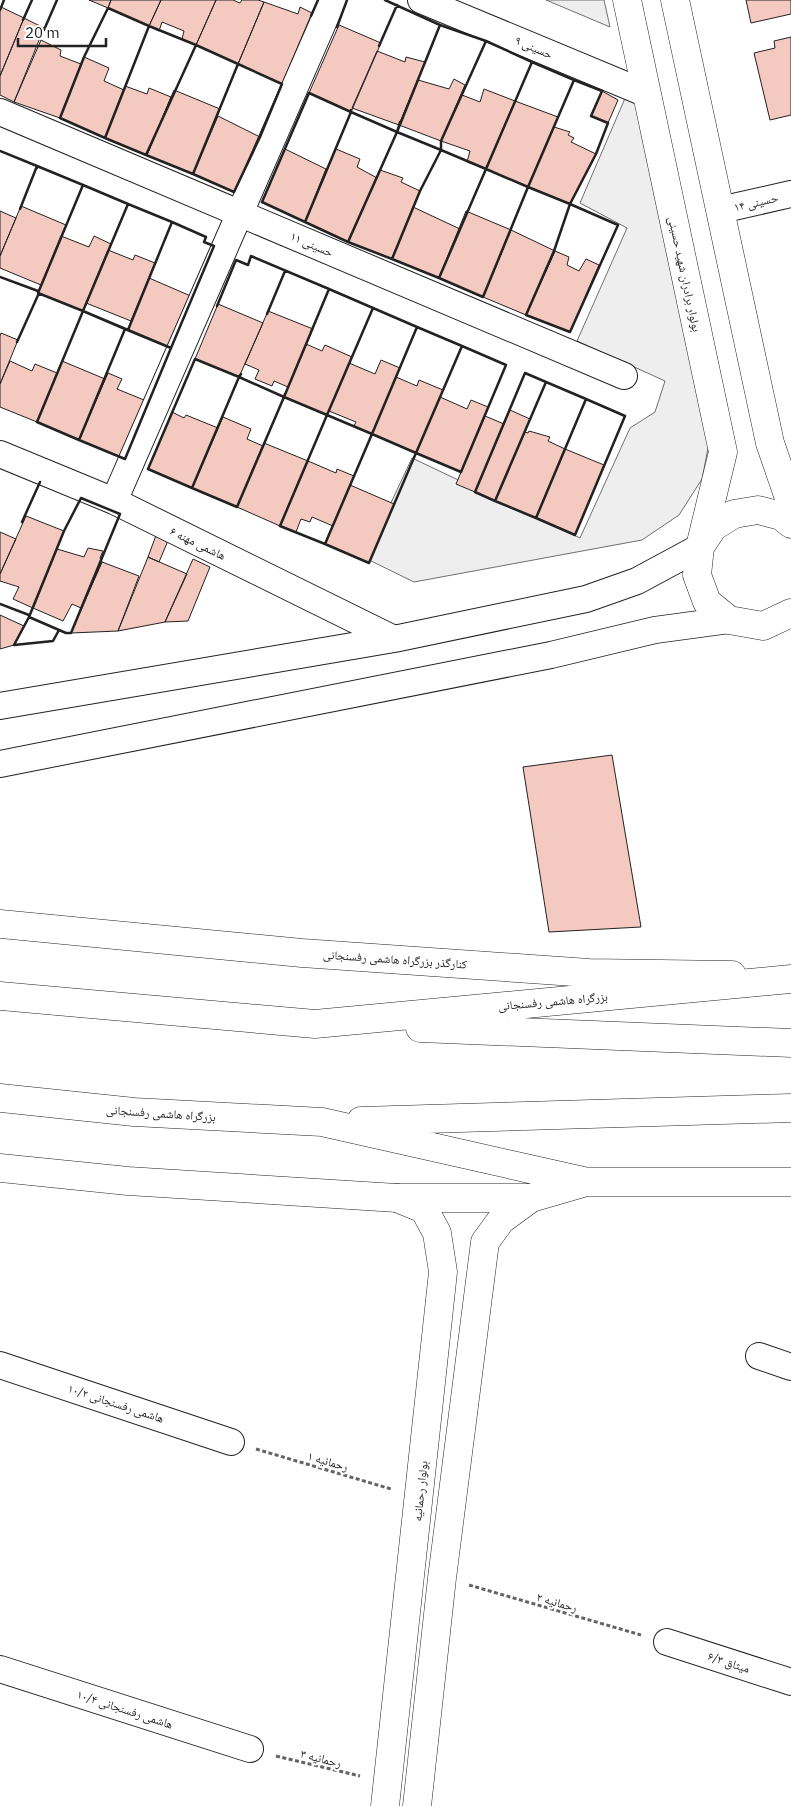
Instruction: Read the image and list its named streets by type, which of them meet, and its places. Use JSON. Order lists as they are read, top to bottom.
{
  "streets": {
    "main road": [
      "بولوار برادران شهید حسینی",
      "کنارگذر بزرگراه هاشمی رفسنجانی",
      "بزرگراه هاشمی رفسنجانی",
      "بولوار رحمانیه"
    ],
    "street": [
      "حسینی ۹",
      "حسینی ۱۴",
      "حسینی ۱۱",
      "هاشمی مهنه ۶",
      "هاشمی رفسنجانی ۱۰/۲",
      "میثاق ۶/۳",
      "هاشمی رفسنجانی ۱۰/۴"
    ],
    "path": ["رحمانیه ۱", "رحمانیه ۲", "رحمانیه ۳"]
  },
  "crossings": [
    ["حسینی ۹", "بولوار برادران شهید حسینی"],
    ["کنارگذر بزرگراه هاشمی رفسنجانی", "بزرگراه هاشمی رفسنجانی"],
    ["هاشمی رفسنجانی ۱۰/۲", "رحمانیه ۱"],
    ["رحمانیه ۱", "بولوار رحمانیه"],
    ["بولوار رحمانیه", "رحمانیه ۳"],
    ["رحمانیه ۲", "میثاق ۶/۳"],
    ["هاشمی رفسنجانی ۱۰/۴", "رحمانیه ۳"]
  ],
  "scale_bar": "20 m"
}
